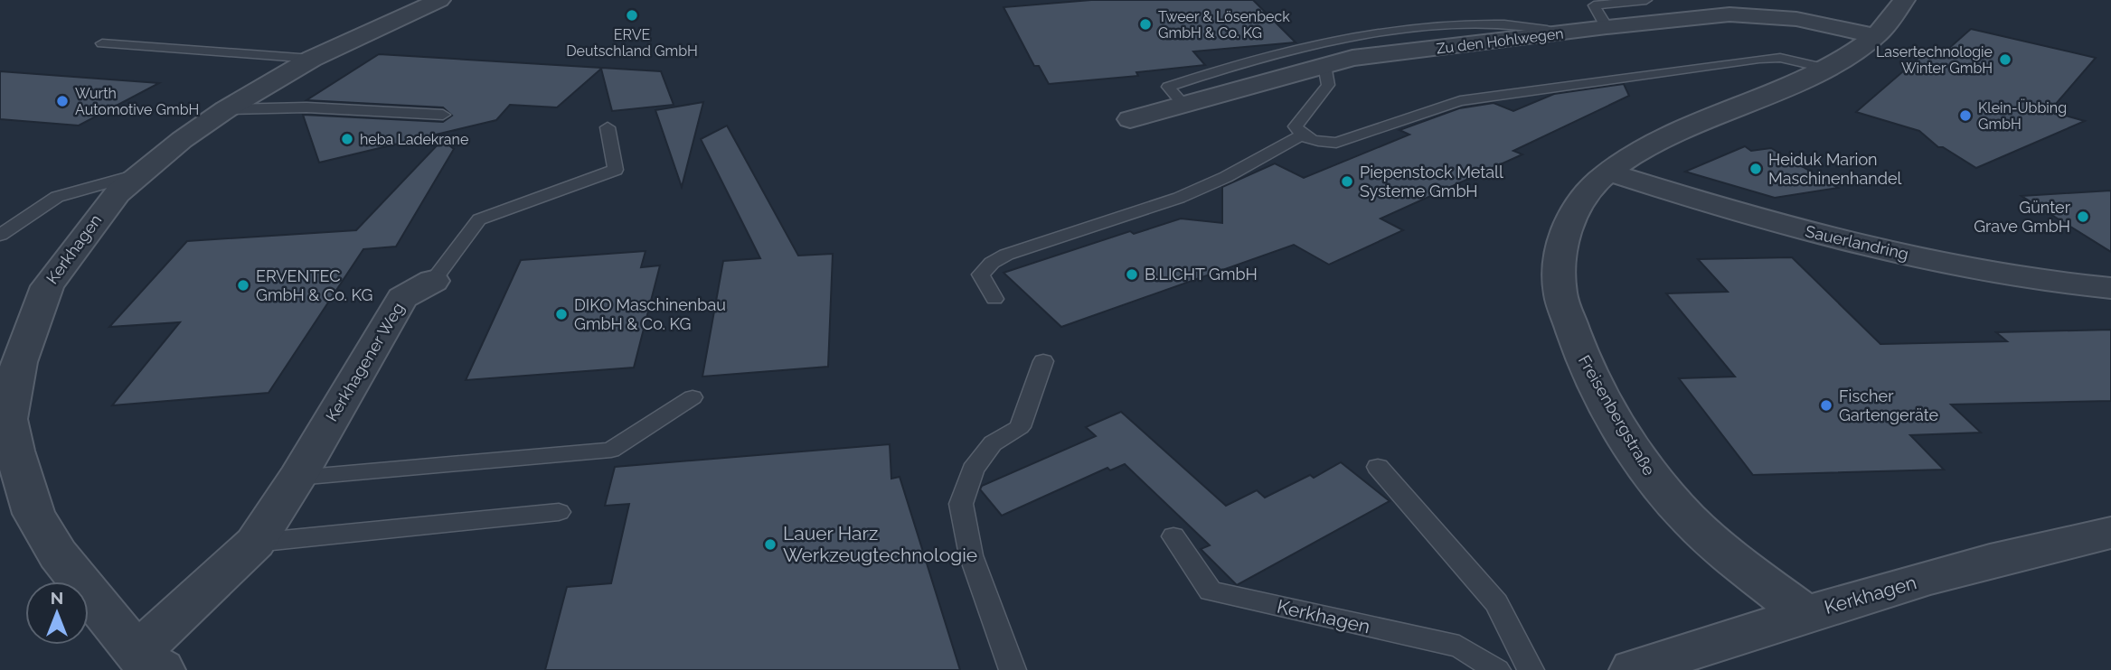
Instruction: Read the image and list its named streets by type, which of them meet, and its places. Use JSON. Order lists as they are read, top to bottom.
{
  "streets": {
    "street": [
      "Zu den Hohlwegen",
      "Sauerlandring",
      "Kerkhagen",
      "Kerkhagener Weg",
      "Freisenbergstraße"
    ]
  },
  "crossings": [
    ["Zu den Hohlwegen", "Freisenbergstraße"],
    ["Sauerlandring", "Freisenbergstraße"],
    ["Kerkhagen", "Kerkhagener Weg"],
    ["Kerkhagen", "Freisenbergstraße"]
  ],
  "places": [
    "ERVE Deutschland GmbH",
    "Tweer & Lösenbeck GmbH & Co. KG",
    "Lasertechnologie Winter GmbH",
    "Wurth Automotive GmbH",
    "Klein-Übbing GmbH",
    "heba Ladekrane",
    "Heiduk Marion Maschinenhandel",
    "Piepenstock Metall Systeme GmbH",
    "Günter Grave GmbH",
    "B.LICHT GmbH",
    "ERVENTEC GmbH & Co. KG",
    "DIKO Maschinenbau GmbH & Co. KG",
    "Fischer Gartengeräte",
    "Lauer Harz Werkzeugtechnologie"
  ],
  "north": "top"
}
